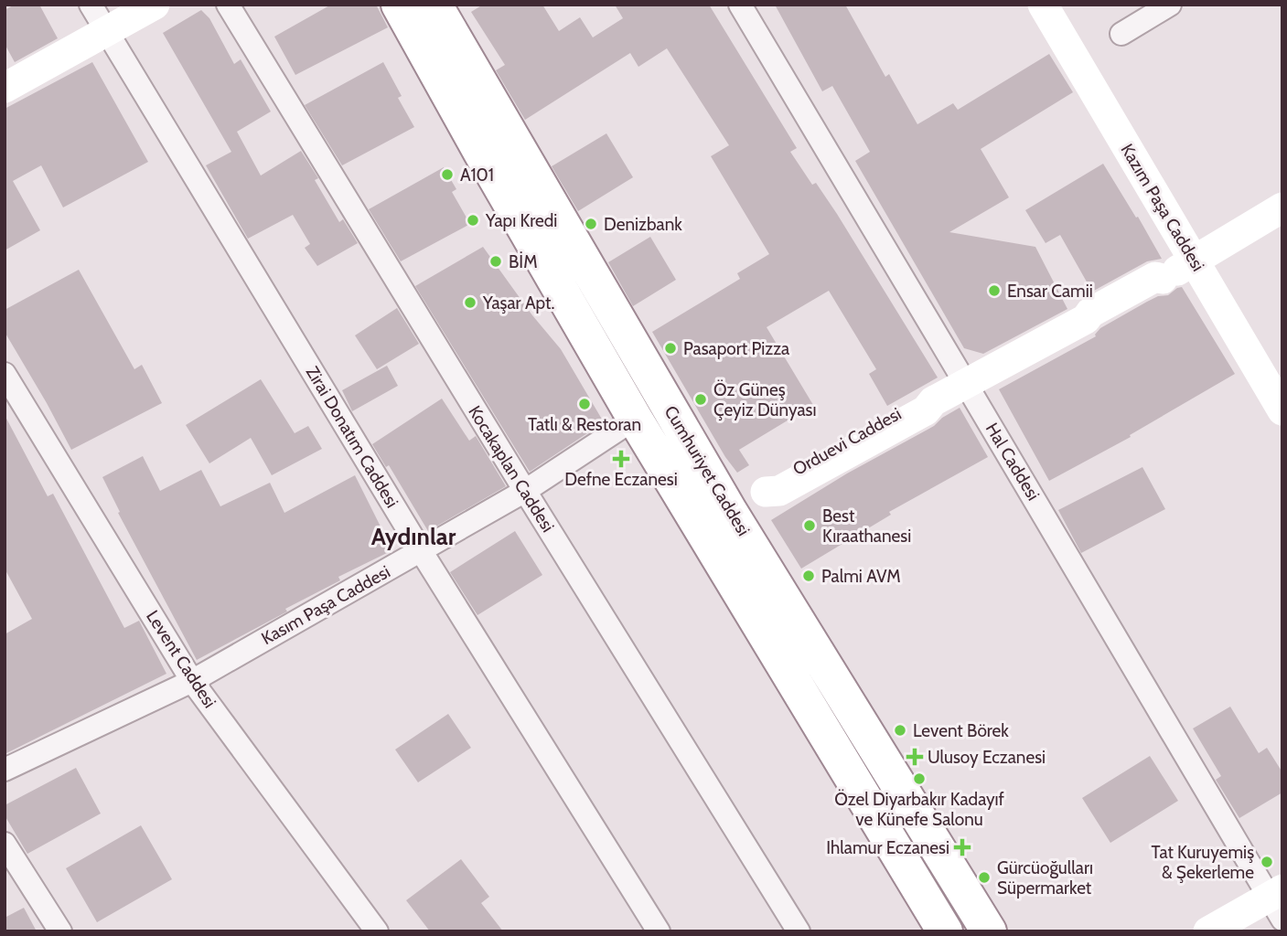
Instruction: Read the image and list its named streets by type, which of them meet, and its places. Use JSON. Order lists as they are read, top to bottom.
{
  "streets": {
    "highway": ["Cumhuriyet Caddesi"],
    "street": [
      "Kazım Paşa Caddesi",
      "Zirai Donatım Caddesi",
      "Orduevi Caddesi",
      "Hal Caddesi",
      "Kocakaplan Caddesi",
      "Kasım Paşa Caddesi",
      "Levent Caddesi"
    ]
  },
  "crossings": [
    ["Kazım Paşa Caddesi", "Orduevi Caddesi"],
    ["Zirai Donatım Caddesi", "Kasım Paşa Caddesi"],
    ["Orduevi Caddesi", "Hal Caddesi"],
    ["Orduevi Caddesi", "Cumhuriyet Caddesi"],
    ["Kocakaplan Caddesi", "Kasım Paşa Caddesi"],
    ["Cumhuriyet Caddesi", "Kasım Paşa Caddesi"],
    ["Kasım Paşa Caddesi", "Levent Caddesi"]
  ],
  "districts": ["Aydınlar"],
  "places": {
    "other": [
      "A101",
      "Yapı Kredi",
      "Denizbank",
      "BİM",
      "Ensar Camii",
      "Yaşar Apt.",
      "Pasaport Pizza",
      "Öz Güneş Çeyiz Dünyası",
      "Tatlı & Restoran",
      "Best Kıraathanesi",
      "Palmi AVM",
      "Levent Börek",
      "Özel Diyarbakır Kadayıf ve Künefe Salonu",
      "Tat Kuruyemiş & Şekerleme",
      "Gürcüoğulları Süpermarket"
    ],
    "health": ["Defne Eczanesi", "Ulusoy Eczanesi", "Ihlamur Eczanesi"]
  }
}
